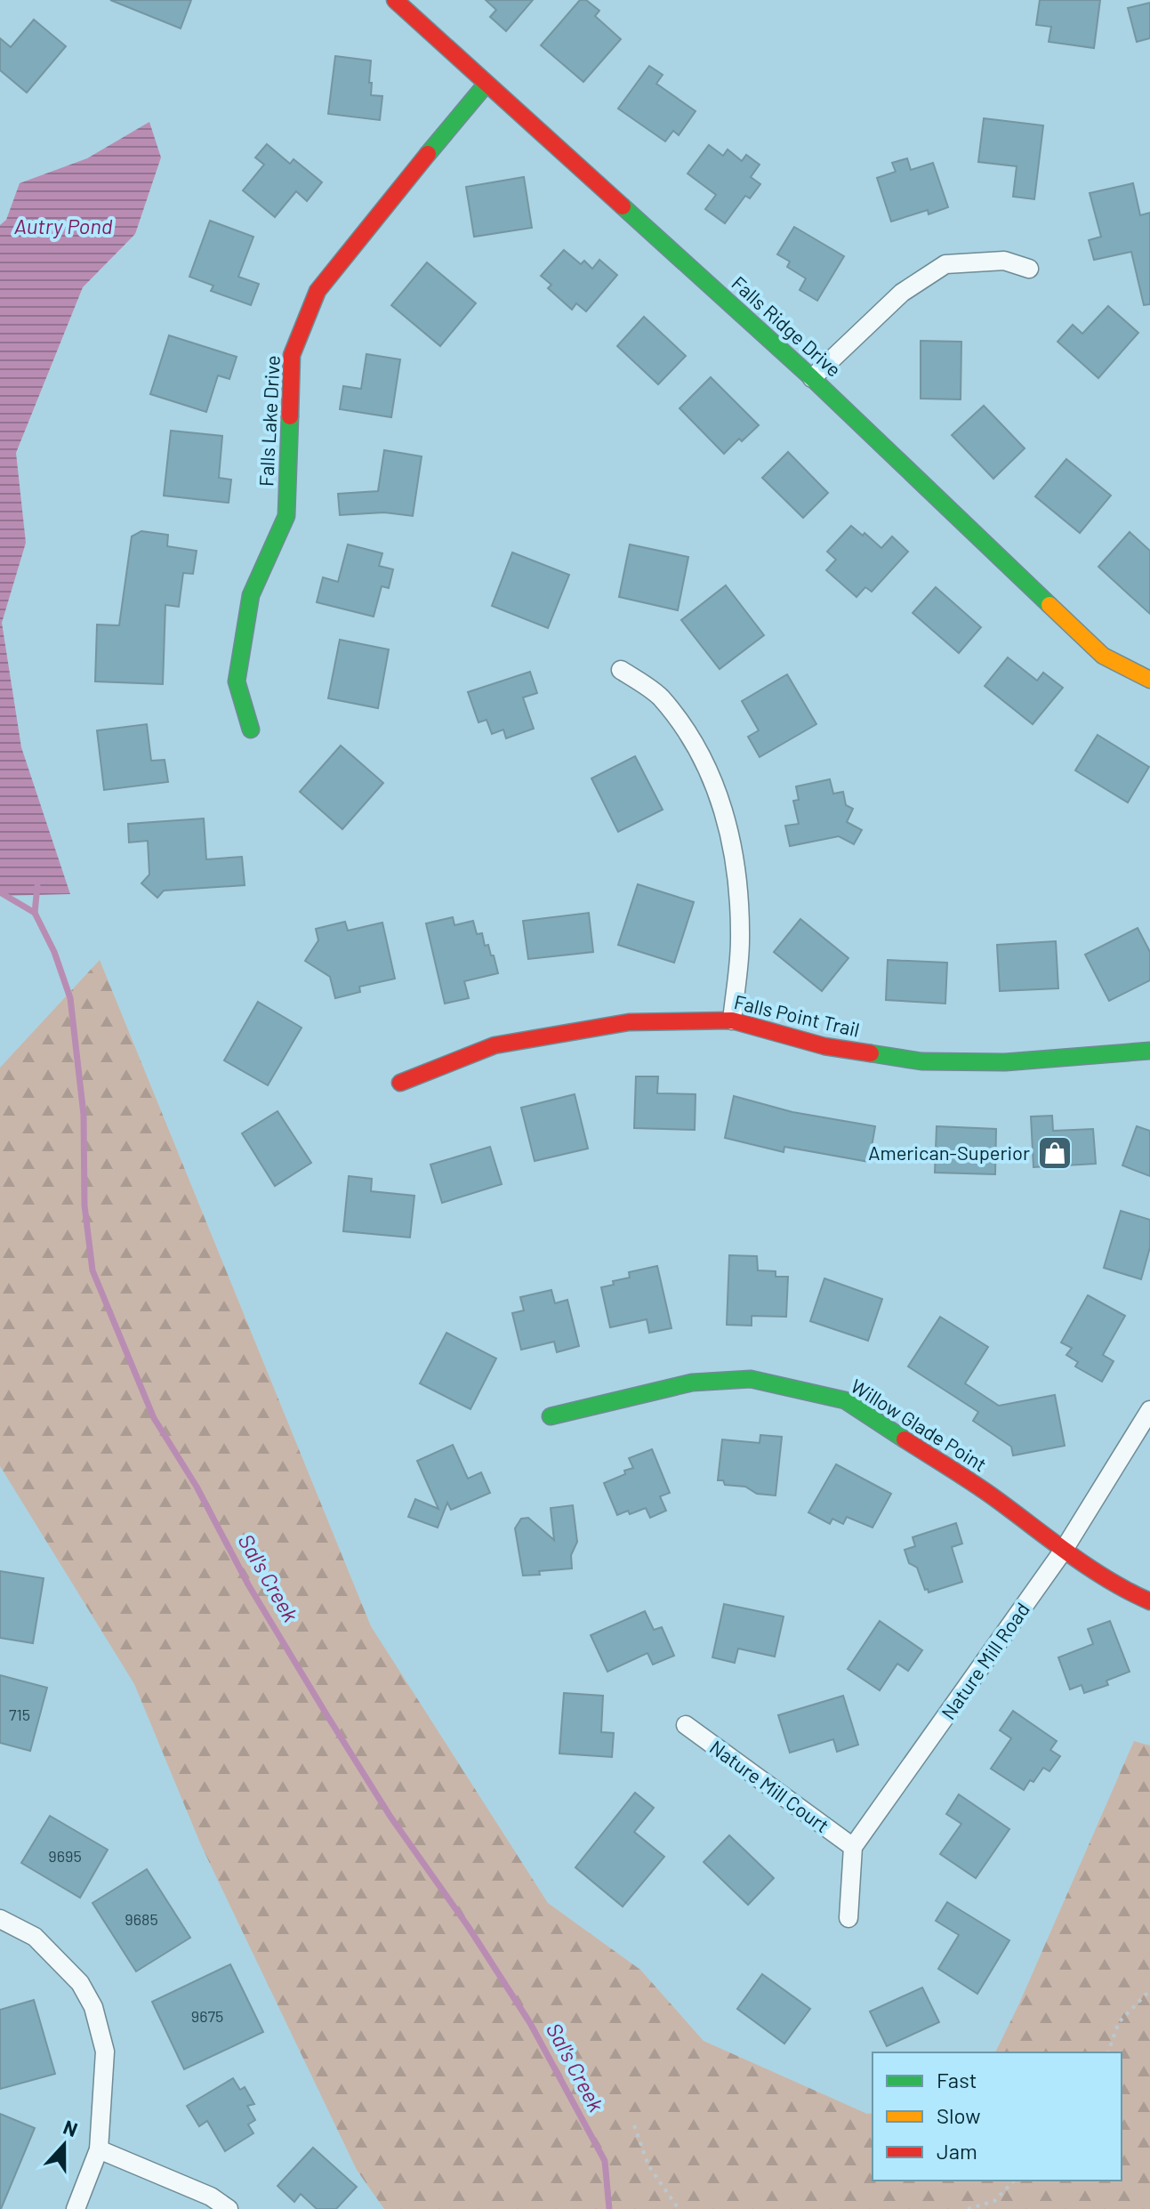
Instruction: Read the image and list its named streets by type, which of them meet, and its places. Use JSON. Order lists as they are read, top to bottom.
{
  "streets": {
    "street": [
      "Falls Ridge Drive",
      "Falls Lake Drive",
      "Falls Point Trail",
      "Willow Glade Point",
      "Nature Mill Road",
      "Nature Mill Court"
    ]
  },
  "crossings": [
    ["Falls Ridge Drive", "Falls Lake Drive"],
    ["Willow Glade Point", "Nature Mill Road"],
    ["Nature Mill Road", "Nature Mill Court"]
  ],
  "water": ["Autry Pond", "Sal's Creek"],
  "places": {
    "shop": ["American-Superior"]
  },
  "house_numbers": [
    "715",
    "9695",
    "9685",
    "9675"
  ],
  "legend": ["Fast", "Slow", "Jam"],
  "north": "top"
}
